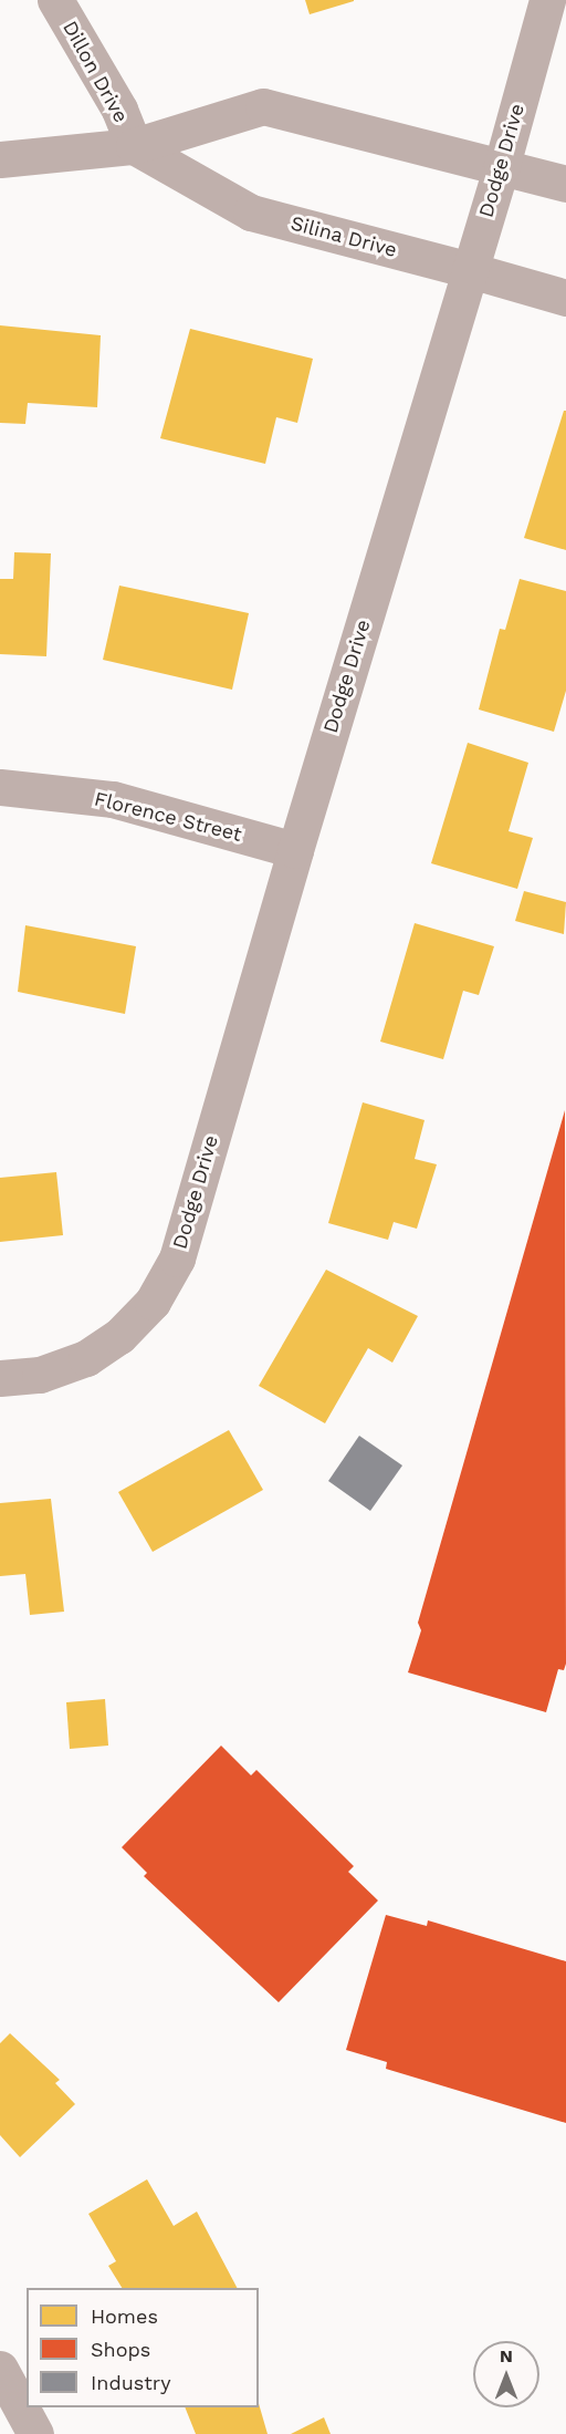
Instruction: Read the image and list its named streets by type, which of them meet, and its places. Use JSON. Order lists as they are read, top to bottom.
{
  "streets": {
    "street": [
      "Dillon Drive",
      "Dodge Drive",
      "Silina Drive",
      "Florence Street"
    ]
  },
  "crossings": [
    ["Dillon Drive", "Silina Drive"],
    ["Dodge Drive", "Silina Drive"],
    ["Dodge Drive", "Florence Street"]
  ],
  "legend": ["Homes", "Shops", "Industry"],
  "north": "top"
}
